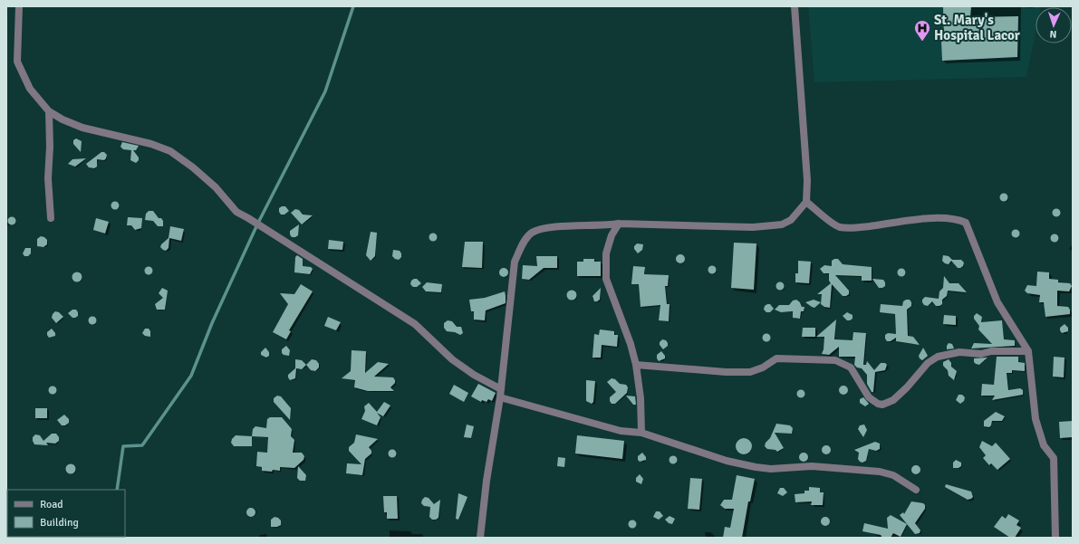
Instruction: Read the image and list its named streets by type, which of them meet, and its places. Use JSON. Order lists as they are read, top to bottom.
{
  "places": {
    "hospital": ["St. Mary's Hospital Lacor"]
  },
  "legend": ["Road", "Building"],
  "north": "bottom"
}
